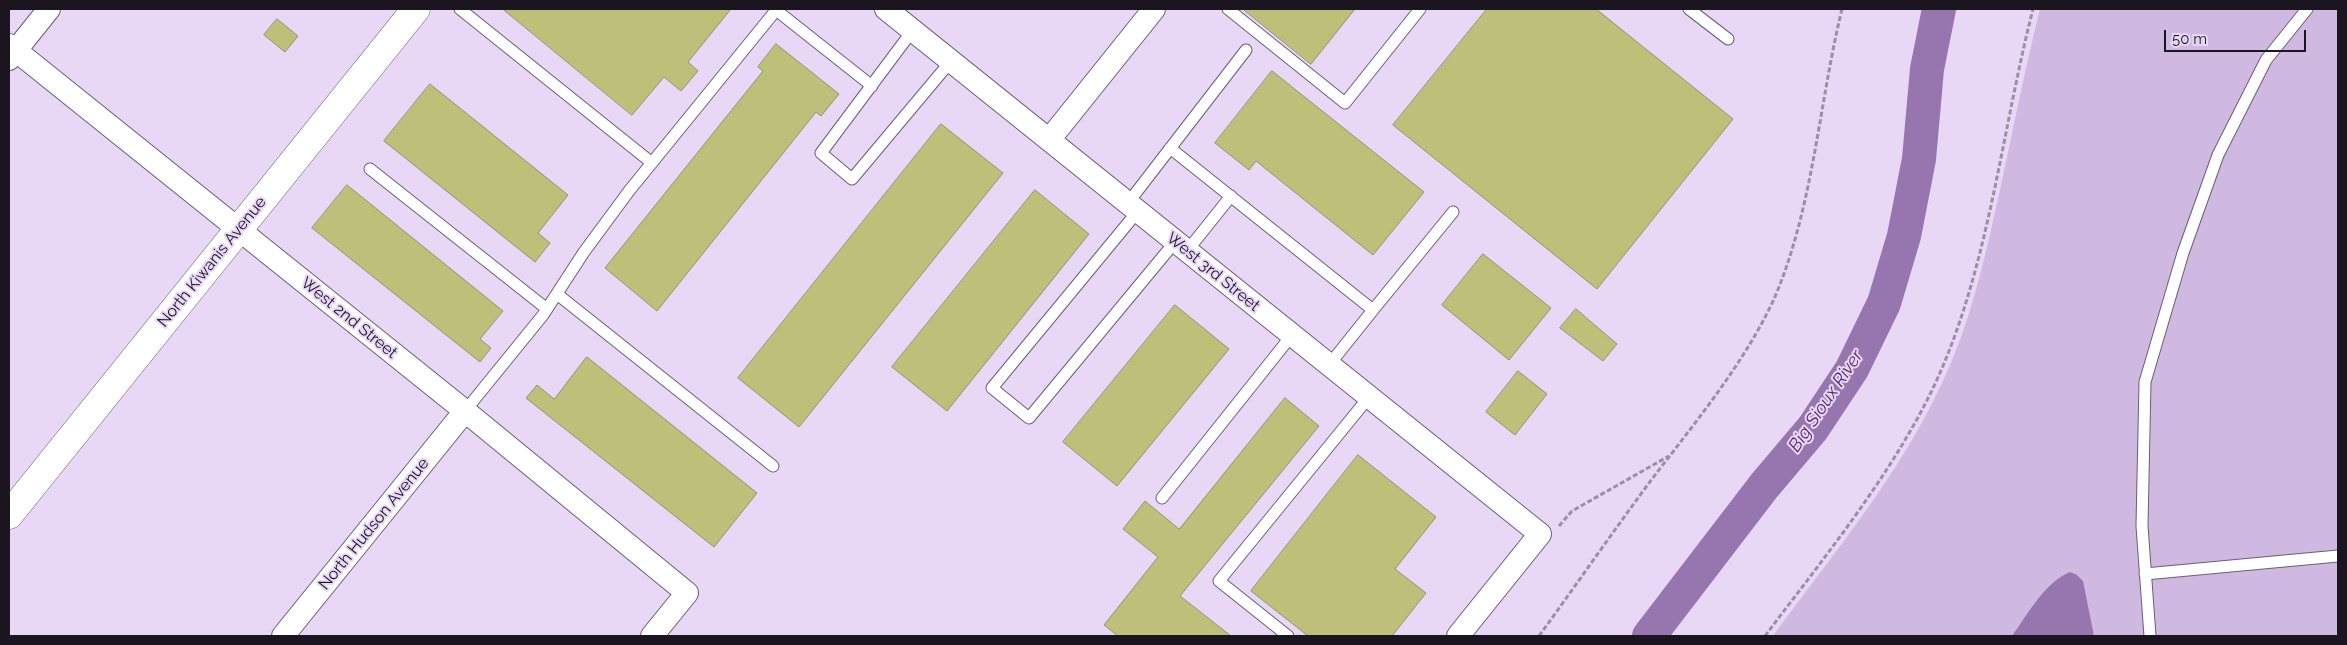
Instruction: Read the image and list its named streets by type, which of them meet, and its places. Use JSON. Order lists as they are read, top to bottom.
{
  "streets": {
    "main road": ["North Kiwanis Avenue"],
    "street": ["West 3rd Street", "West 2nd Street", "North Hudson Avenue"]
  },
  "crossings": [
    ["North Kiwanis Avenue", "West 2nd Street"],
    ["West 2nd Street", "North Hudson Avenue"]
  ],
  "water": ["Big Sioux River"],
  "scale_bar": "50 m"
}
